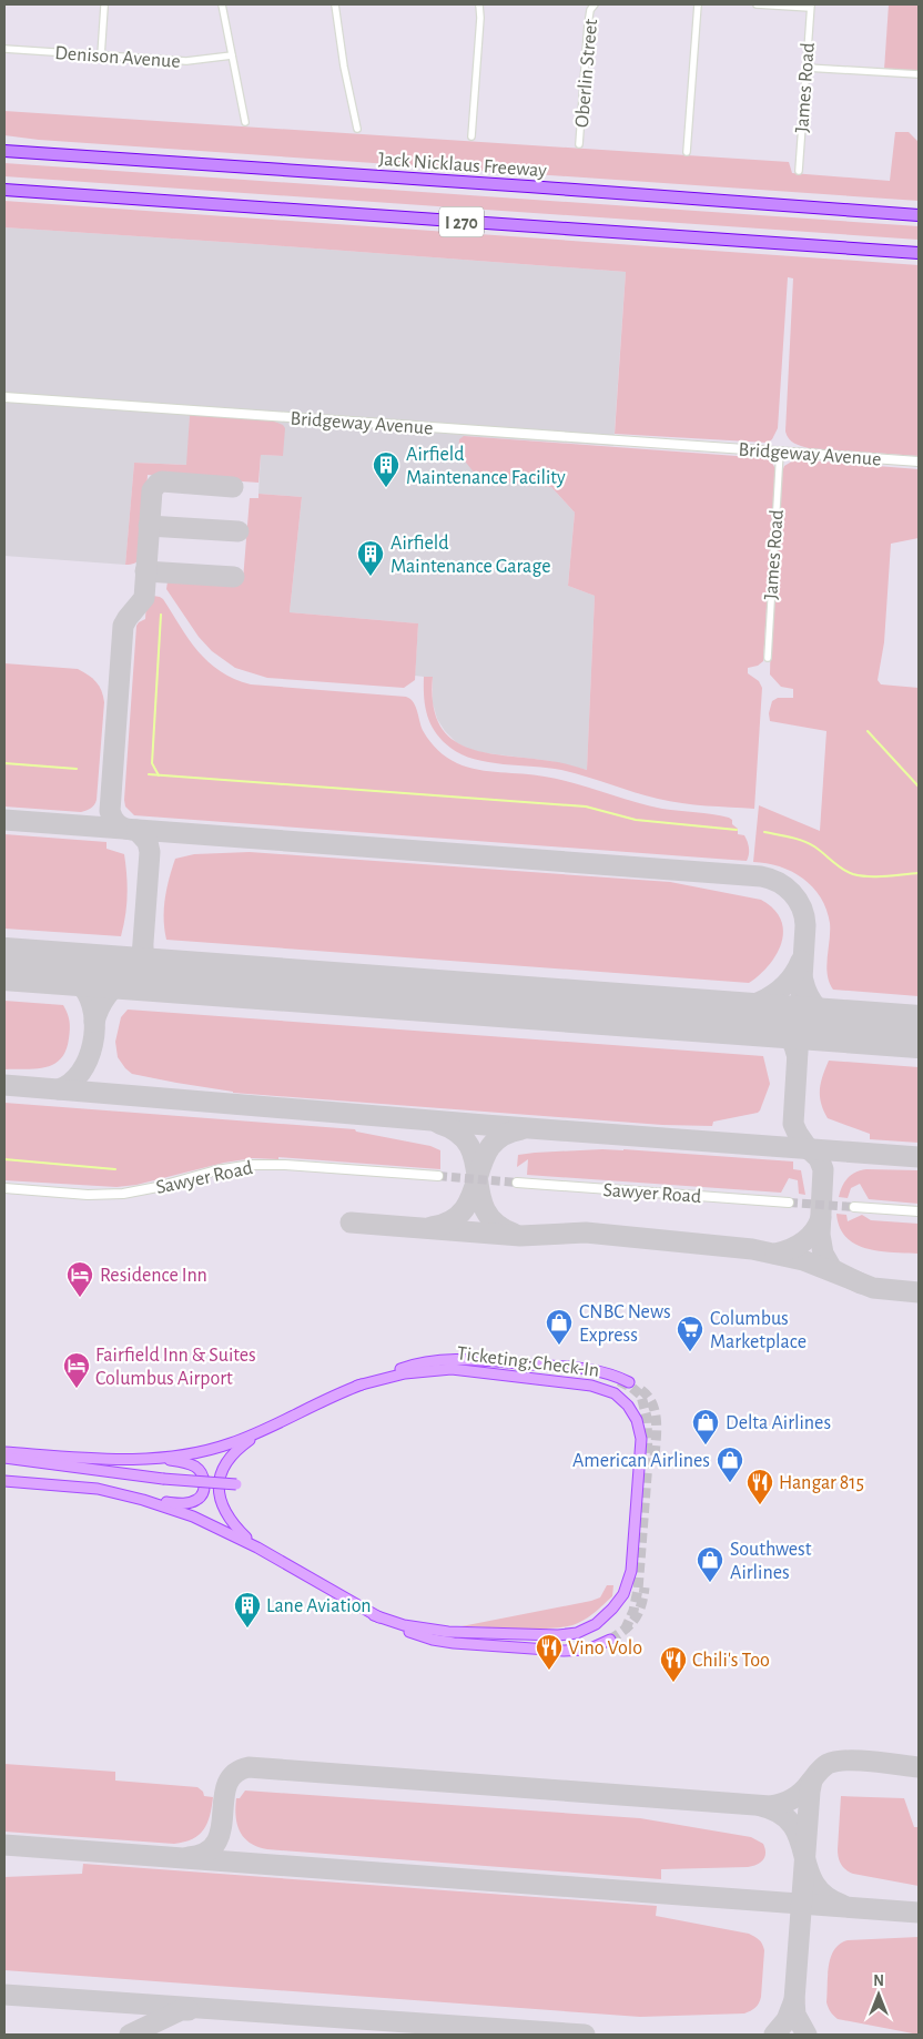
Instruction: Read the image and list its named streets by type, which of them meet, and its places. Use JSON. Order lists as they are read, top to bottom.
{
  "streets": {
    "highway": ["Jack Nicklaus Freeway", "I 270"],
    "main road": ["Ticketing;Check-In"],
    "street": [
      "Denison Avenue",
      "Oberlin Street",
      "James Road",
      "Bridgeway Avenue",
      "Sawyer Road"
    ]
  },
  "crossings": [
    ["James Road", "Bridgeway Avenue"]
  ],
  "places": {
    "building": ["Airfield Maintenance Facility", "Airfield Maintenance Garage", "Lane Aviation"],
    "hotel": ["Residence Inn", "Fairfield Inn & Suites Columbus Airport"],
    "shop": [
      "CNBC News Express",
      "Delta Airlines",
      "American Airlines",
      "Southwest Airlines"
    ],
    "supermarket": ["Columbus Marketplace"],
    "restaurant": ["Hangar 815", "Vino Volo", "Chili's Too"]
  },
  "north": "top"
}
